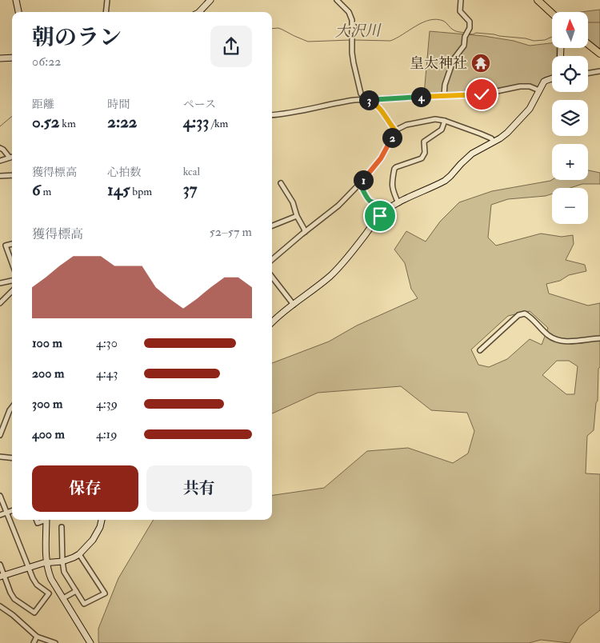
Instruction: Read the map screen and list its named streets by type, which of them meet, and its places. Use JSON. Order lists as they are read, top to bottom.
{
  "water": ["大沢川"],
  "places": {
    "temple": ["皇太神社"]
  },
  "north": "top",
  "page": {
    "map_buttons": ["+", "−"],
    "heading": ["朝のラン", "06:22"],
    "stats": [
      ["距離", "0.52 km"],
      ["時間", "2:22"],
      ["ペース", "4:33 /km"],
      ["獲得標高", "6 m"],
      ["心拍数", "145 bpm"],
      ["kcal", "37"]
    ],
    "pins": [
      "4",
      "3",
      "2",
      "1"
    ],
    "chart": ["獲得標高", "52–57 m"],
    "list": [
      {
        "name": "100 m",
        "note": "4:30"
      },
      {
        "name": "200 m",
        "note": "4:43"
      },
      {
        "name": "300 m",
        "note": "4:39"
      },
      {
        "name": "400 m",
        "note": "4:19"
      }
    ],
    "buttons": ["保存", "共有"]
  }
}
